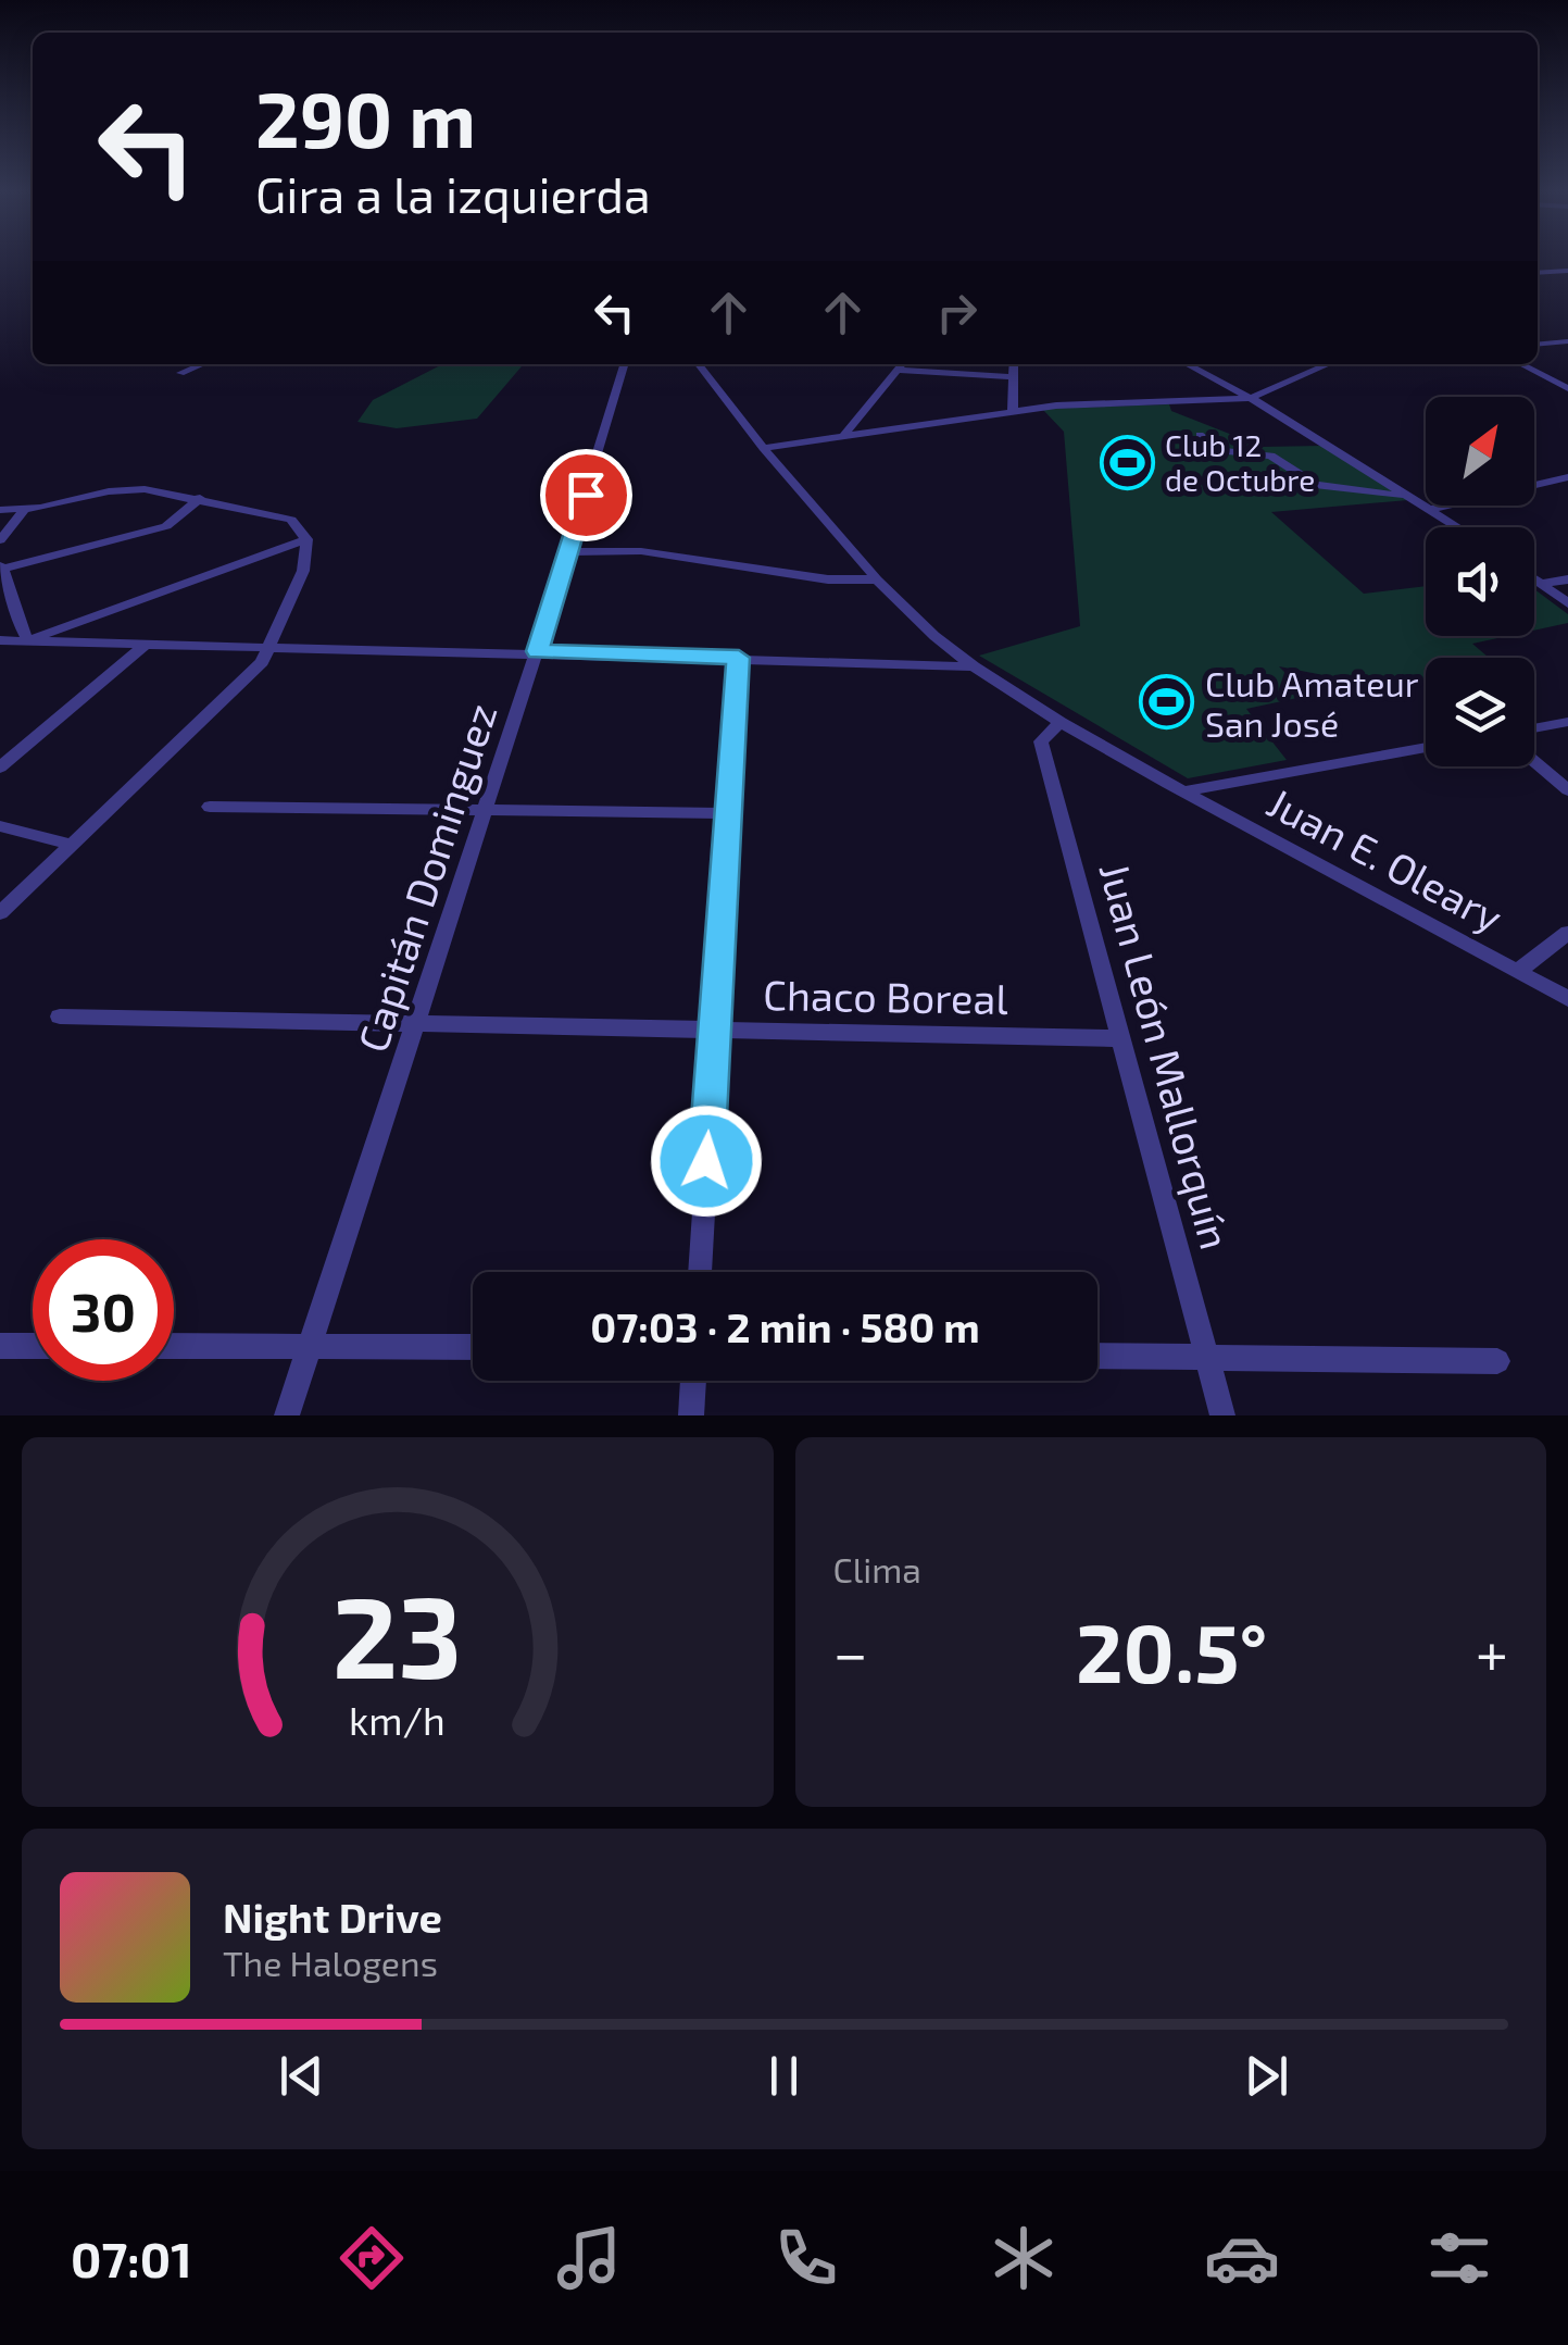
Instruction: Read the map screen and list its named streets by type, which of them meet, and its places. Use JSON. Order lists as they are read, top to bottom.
{
  "streets": {
    "street": [
      "Juan E. Oleary",
      "Capitán Dominguez",
      "Chaco Boreal",
      "Juan León Mallorquín"
    ]
  },
  "crossings": [
    ["Juan E. Oleary", "Juan León Mallorquín"],
    ["Capitán Dominguez", "Chaco Boreal"],
    ["Chaco Boreal", "Juan León Mallorquín"]
  ],
  "places": {
    "sports": ["Club 12 de Octubre", "Club Amateur San José"]
  },
  "north": "top right",
  "page": {
    "turn": ["290 m", "Gira a la izquierda"],
    "limit": "30",
    "trip": "07:03 · 2 min · 580 m",
    "tile": "Clima",
    "heat": ["−", "20.5°", "+"],
    "song": ["Night Drive", "The Halogens"],
    "tabs": "07:01",
    "gauge": ["23", "km/h"]
  }
}
